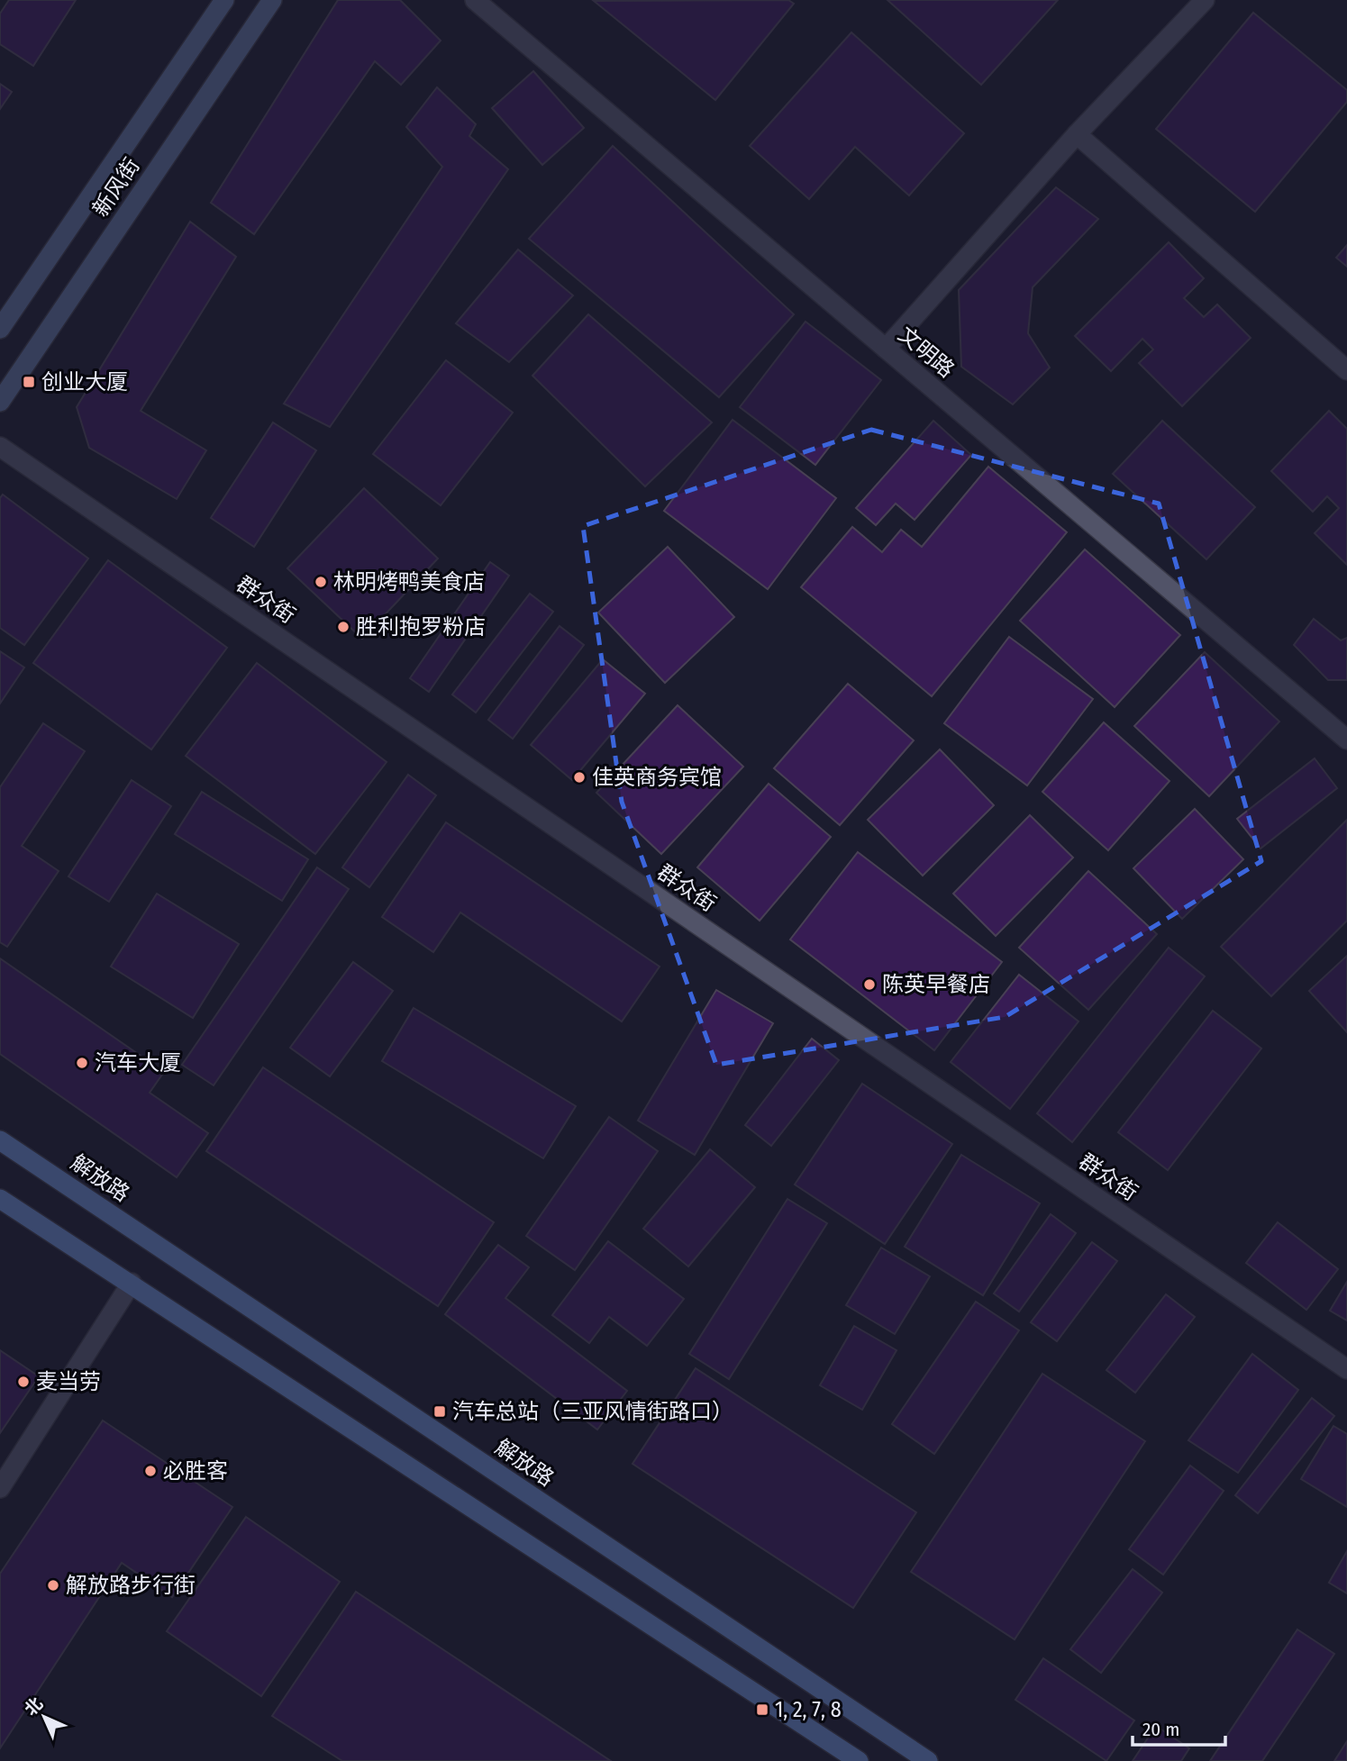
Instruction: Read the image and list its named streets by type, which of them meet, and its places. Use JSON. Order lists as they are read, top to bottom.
{
  "streets": {
    "main road": ["新风街", "解放路"],
    "street": ["文明路", "群众街"]
  },
  "places": {
    "transit": ["创业大厦", "汽车总站（三亚风情街路口）", "1, 2, 7, 8"],
    "other": [
      "林明烤鸭美食店",
      "胜利抱罗粉店",
      "佳英商务宾馆",
      "陈英早餐店",
      "汽车大厦",
      "麦当劳",
      "必胜客",
      "解放路步行街"
    ]
  },
  "scale_bar": "20 m",
  "north": "top left"
}
